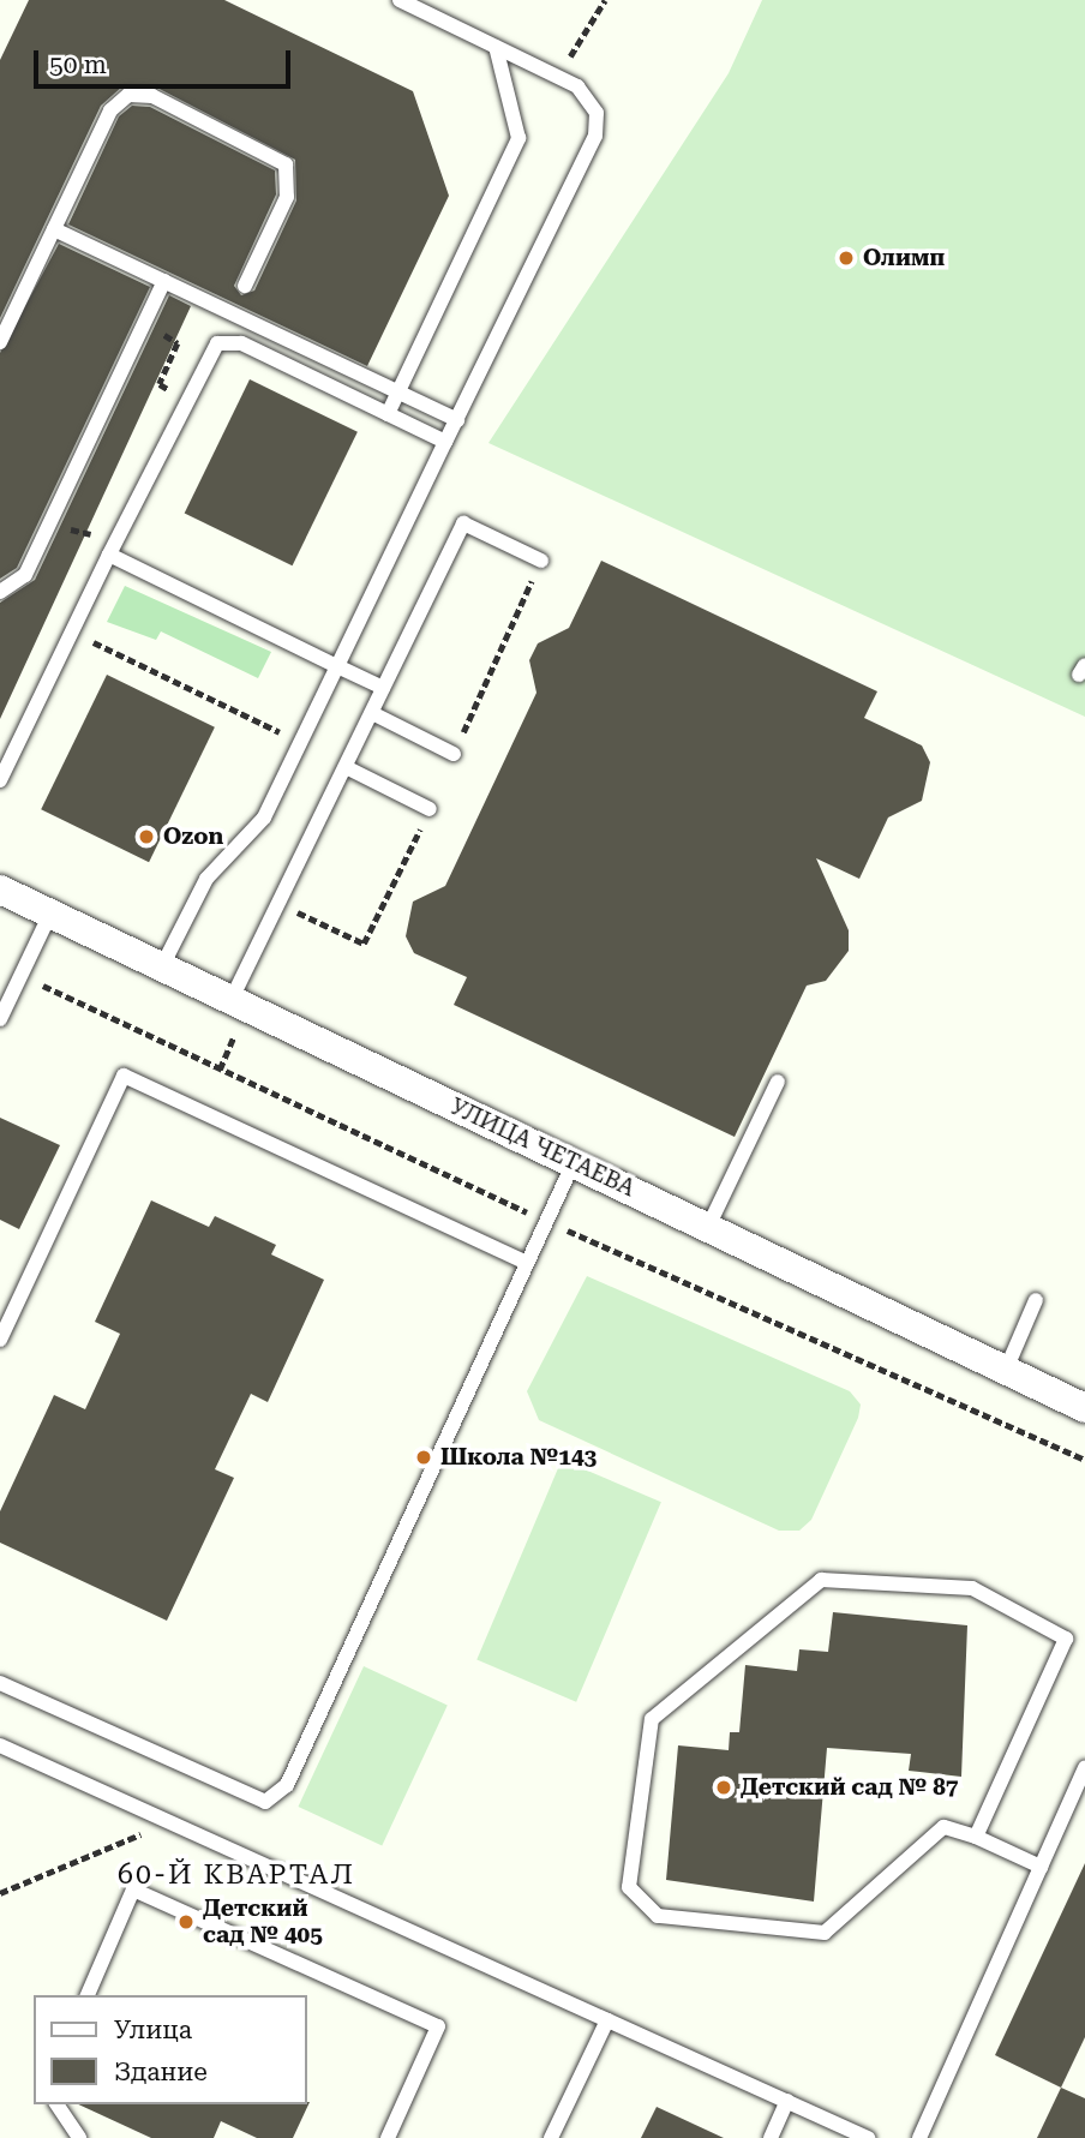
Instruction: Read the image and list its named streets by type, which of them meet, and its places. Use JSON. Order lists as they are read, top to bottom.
{
  "streets": {
    "street": ["УЛИЦА ЧЕТАЕВА"]
  },
  "districts": ["60-Й КВАРТАЛ"],
  "places": [
    "Олимп",
    "Ozon",
    "Школа №143",
    "Детский сад № 87",
    "Детский сад № 405"
  ],
  "legend": ["Улица", "Здание"],
  "scale_bar": "50 m"
}
